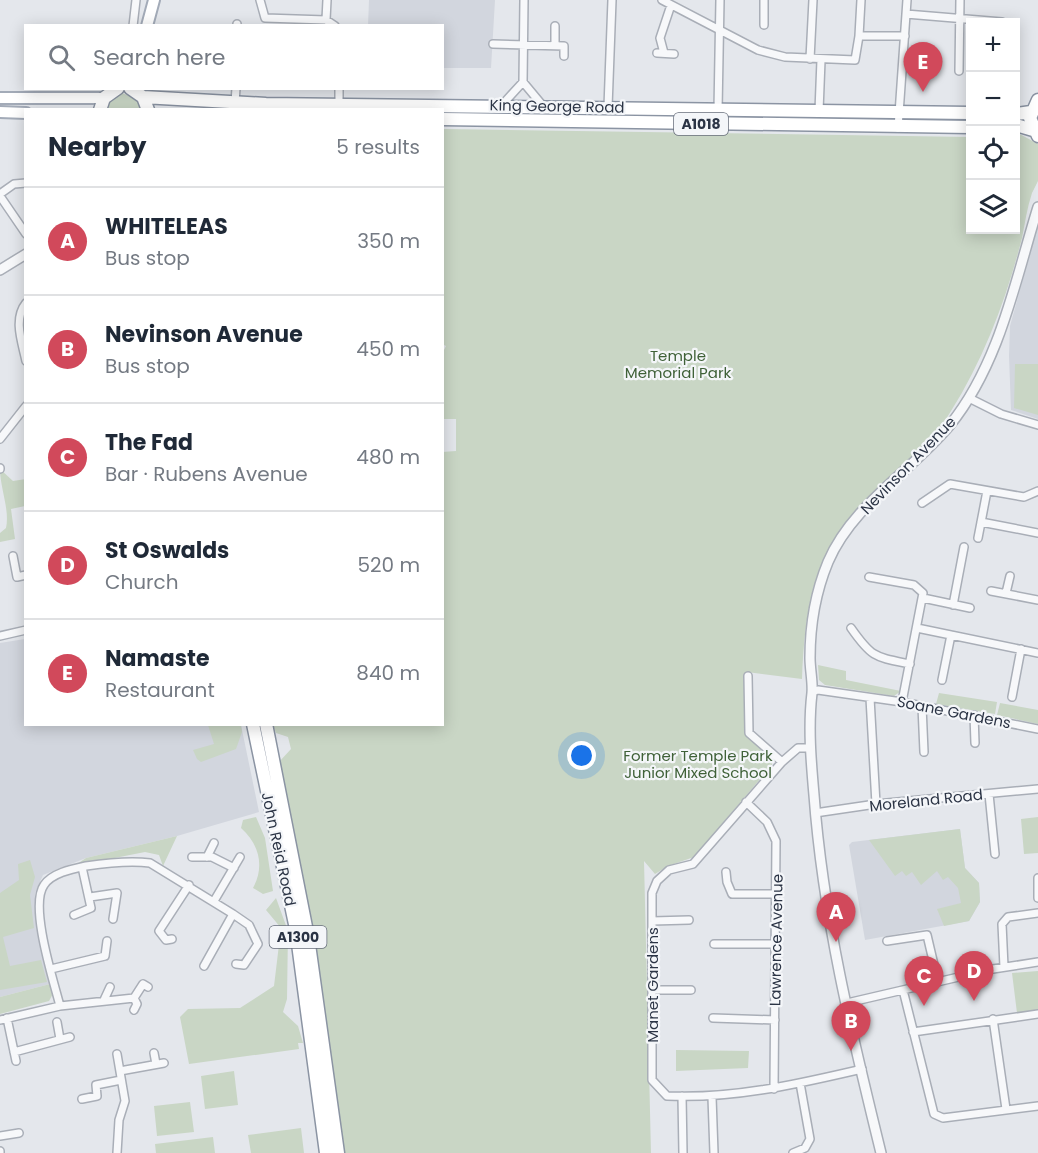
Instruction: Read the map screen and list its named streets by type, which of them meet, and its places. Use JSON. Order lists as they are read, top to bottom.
{
  "streets": {
    "highway": [
      "King George Road",
      "A1018",
      "John Reid Road",
      "A1300"
    ],
    "street": [
      "Nevinson Avenue",
      "Soane Gardens",
      "Moreland Road",
      "Lawrence Avenue",
      "Manet Gardens"
    ]
  },
  "crossings": [
    ["Nevinson Avenue", "Soane Gardens"],
    ["Nevinson Avenue", "Moreland Road"],
    ["Nevinson Avenue", "Manet Gardens"],
    ["Lawrence Avenue", "Manet Gardens"]
  ],
  "parks": ["Temple Memorial Park", "Former Temple Park Junior Mixed School"],
  "page": {
    "map_buttons": ["+", "−"],
    "search": "Search here",
    "pins": [
      "E",
      "A",
      "D",
      "C",
      "B"
    ],
    "heading": ["Nearby", "5 results"],
    "list": [
      {
        "mark": "A",
        "name": "WHITELEAS",
        "note": "Bus stop",
        "value": "350 m"
      },
      {
        "mark": "B",
        "name": "Nevinson Avenue",
        "note": "Bus stop",
        "value": "450 m"
      },
      {
        "mark": "C",
        "name": "The Fad",
        "note": "Bar · Rubens Avenue",
        "value": "480 m"
      },
      {
        "mark": "D",
        "name": "St Oswalds",
        "note": "Church",
        "value": "520 m"
      },
      {
        "mark": "E",
        "name": "Namaste",
        "note": "Restaurant",
        "value": "840 m"
      }
    ]
  }
}
